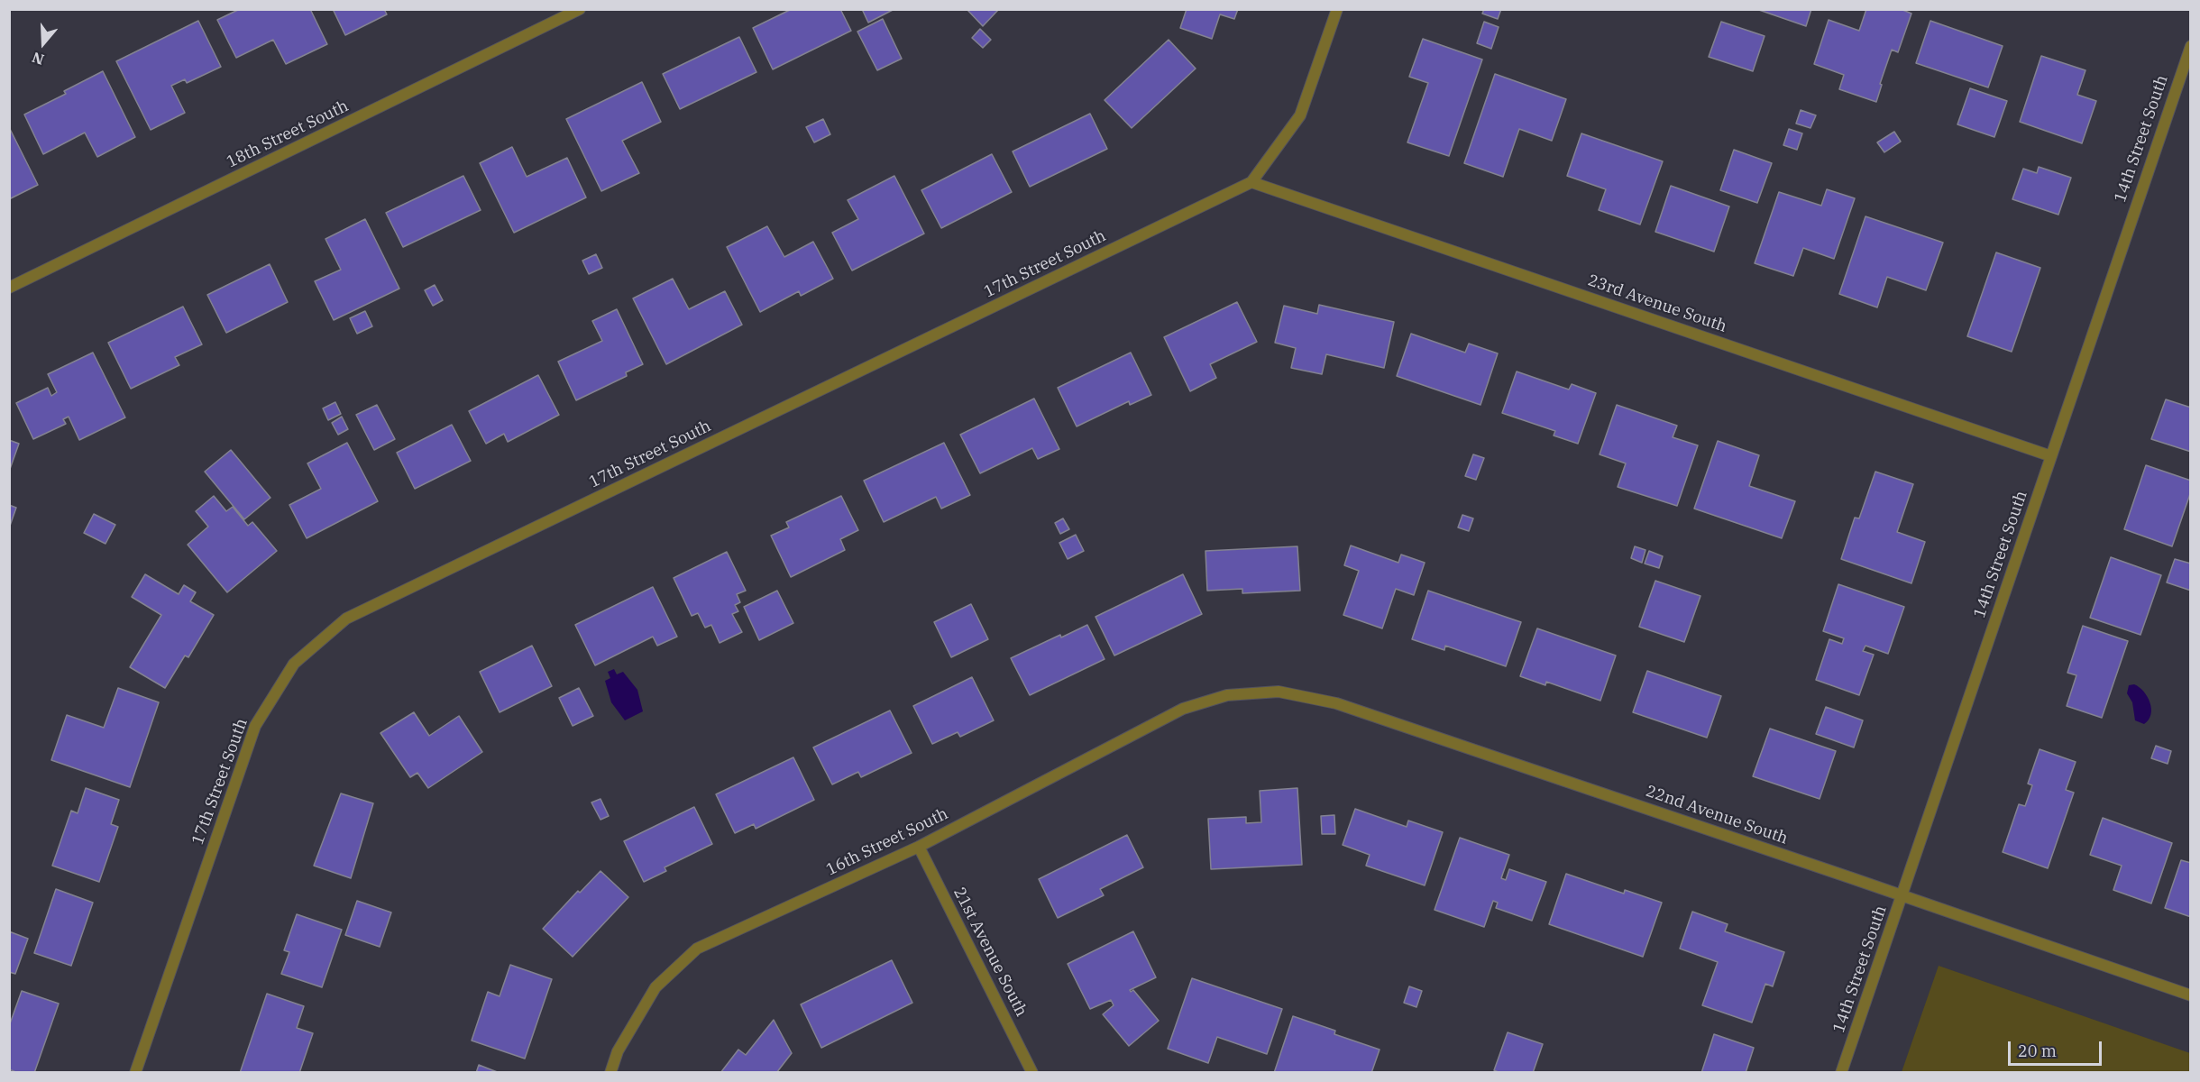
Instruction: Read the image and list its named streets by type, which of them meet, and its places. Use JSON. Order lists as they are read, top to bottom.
{
  "streets": {
    "street": [
      "18th Street South",
      "14th Street South",
      "17th Street South",
      "23rd Avenue South",
      "22nd Avenue South",
      "16th Street South",
      "21st Avenue South"
    ]
  },
  "crossings": [
    ["14th Street South", "23rd Avenue South"],
    ["14th Street South", "22nd Avenue South"],
    ["17th Street South", "23rd Avenue South"],
    ["22nd Avenue South", "16th Street South"],
    ["16th Street South", "21st Avenue South"]
  ],
  "scale_bar": "20 m",
  "north": "bottom"
}
